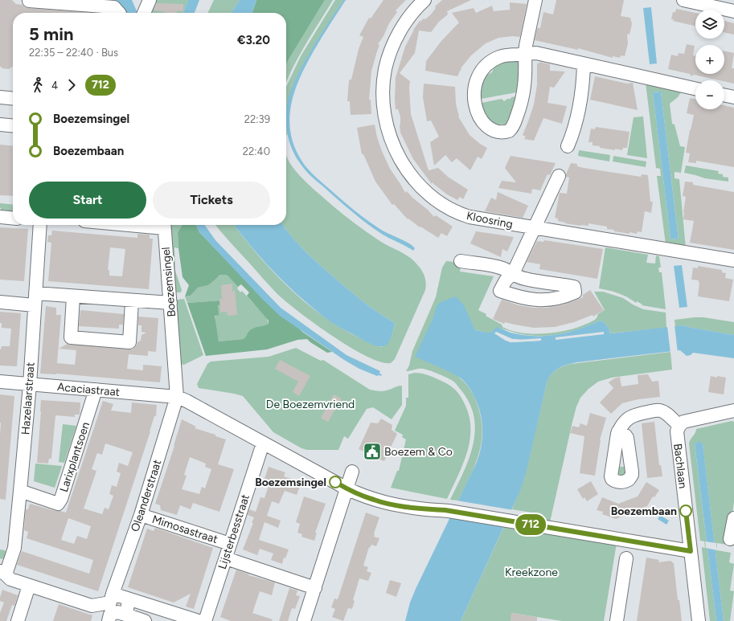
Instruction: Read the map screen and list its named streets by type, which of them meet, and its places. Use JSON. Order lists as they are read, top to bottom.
{
  "streets": {
    "street": [
      "Kloosring",
      "Boezemsingel",
      "Acaciastraat",
      "Hazelaarstraat",
      "Larixplantsoen",
      "Bachlaan",
      "Oleanderstraat",
      "Mimosastraat",
      "Lijsterbesstraat"
    ]
  },
  "crossings": [
    ["Boezemsingel", "Acaciastraat"],
    ["Boezemsingel", "Oleanderstraat"],
    ["Acaciastraat", "Hazelaarstraat"],
    ["Acaciastraat", "Larixplantsoen"],
    ["Acaciastraat", "Oleanderstraat"],
    ["Hazelaarstraat", "Larixplantsoen"],
    ["Oleanderstraat", "Mimosastraat"],
    ["Mimosastraat", "Lijsterbesstraat"]
  ],
  "parks": ["De Boezemvriend", "Kreekzone"],
  "places": {
    "public building": ["Boezem & Co"],
    "other": ["Boezemsingel", "Boezembaan"]
  },
  "lines": ["bus line 712"],
  "page": {
    "on_map": "712",
    "map_buttons": ["+", "−"],
    "heading": ["5 min", "22:35 – 22:40 · Bus", "€3.20"],
    "legs": ["4", "712"],
    "list": [
      {
        "name": "Boezemsingel",
        "value": "22:39"
      },
      {
        "name": "Boezembaan",
        "value": "22:40"
      }
    ],
    "buttons": ["Start", "Tickets"]
  }
}
